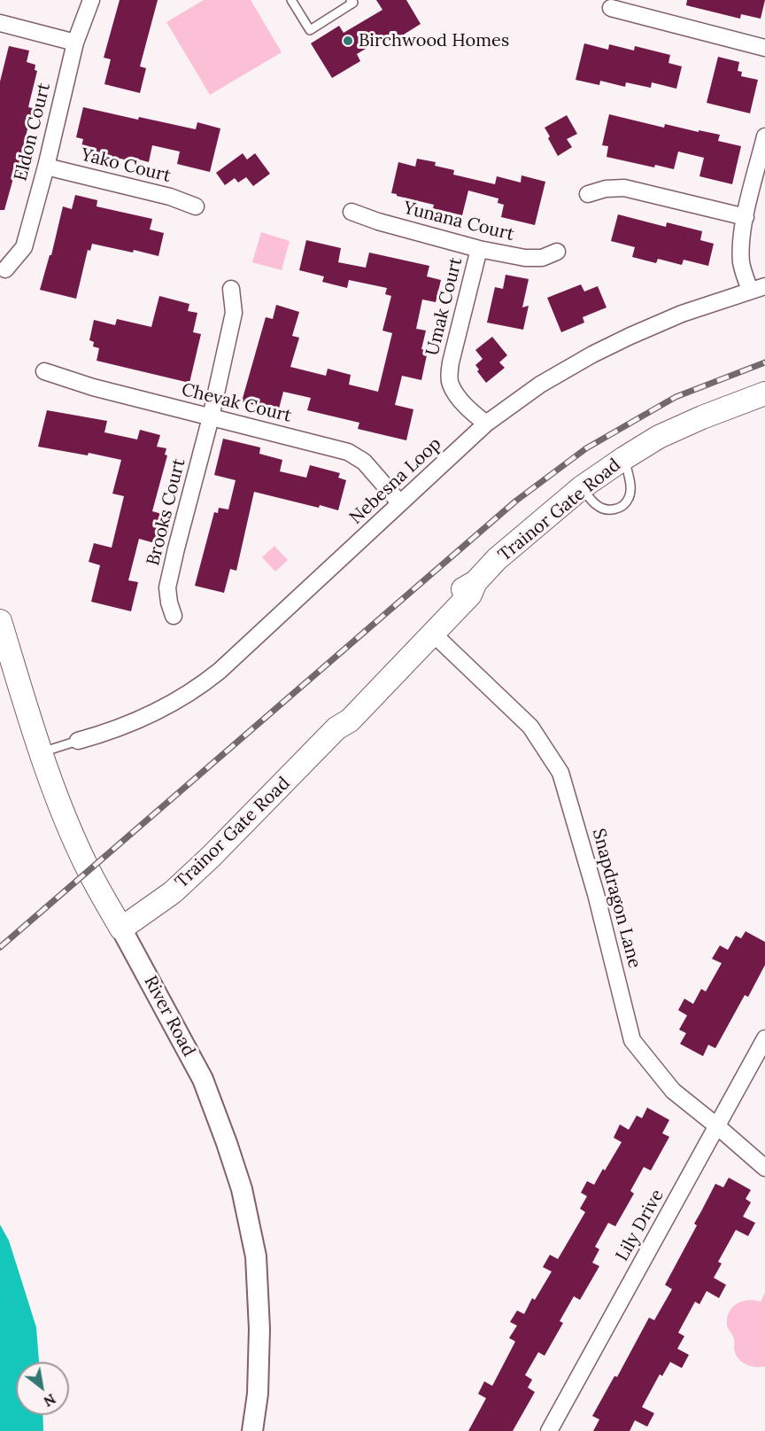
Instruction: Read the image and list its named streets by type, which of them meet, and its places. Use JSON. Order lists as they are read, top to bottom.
{
  "streets": {
    "main road": ["Trainor Gate Road", "River Road"],
    "street": [
      "Eldon Court",
      "Yako Court",
      "Yunana Court",
      "Umak Court",
      "Chevak Court",
      "Nebesna Loop",
      "Brooks Court",
      "Snapdragon Lane",
      "Lily Drive"
    ]
  },
  "crossings": [
    ["Eldon Court", "Yako Court"],
    ["Yunana Court", "Umak Court"],
    ["Umak Court", "Nebesna Loop"],
    ["Chevak Court", "Nebesna Loop"],
    ["Chevak Court", "Brooks Court"],
    ["Trainor Gate Road", "Snapdragon Lane"],
    ["Trainor Gate Road", "River Road"],
    ["Snapdragon Lane", "Lily Drive"]
  ],
  "places": ["Birchwood Homes"],
  "north": "bottom right"
}
